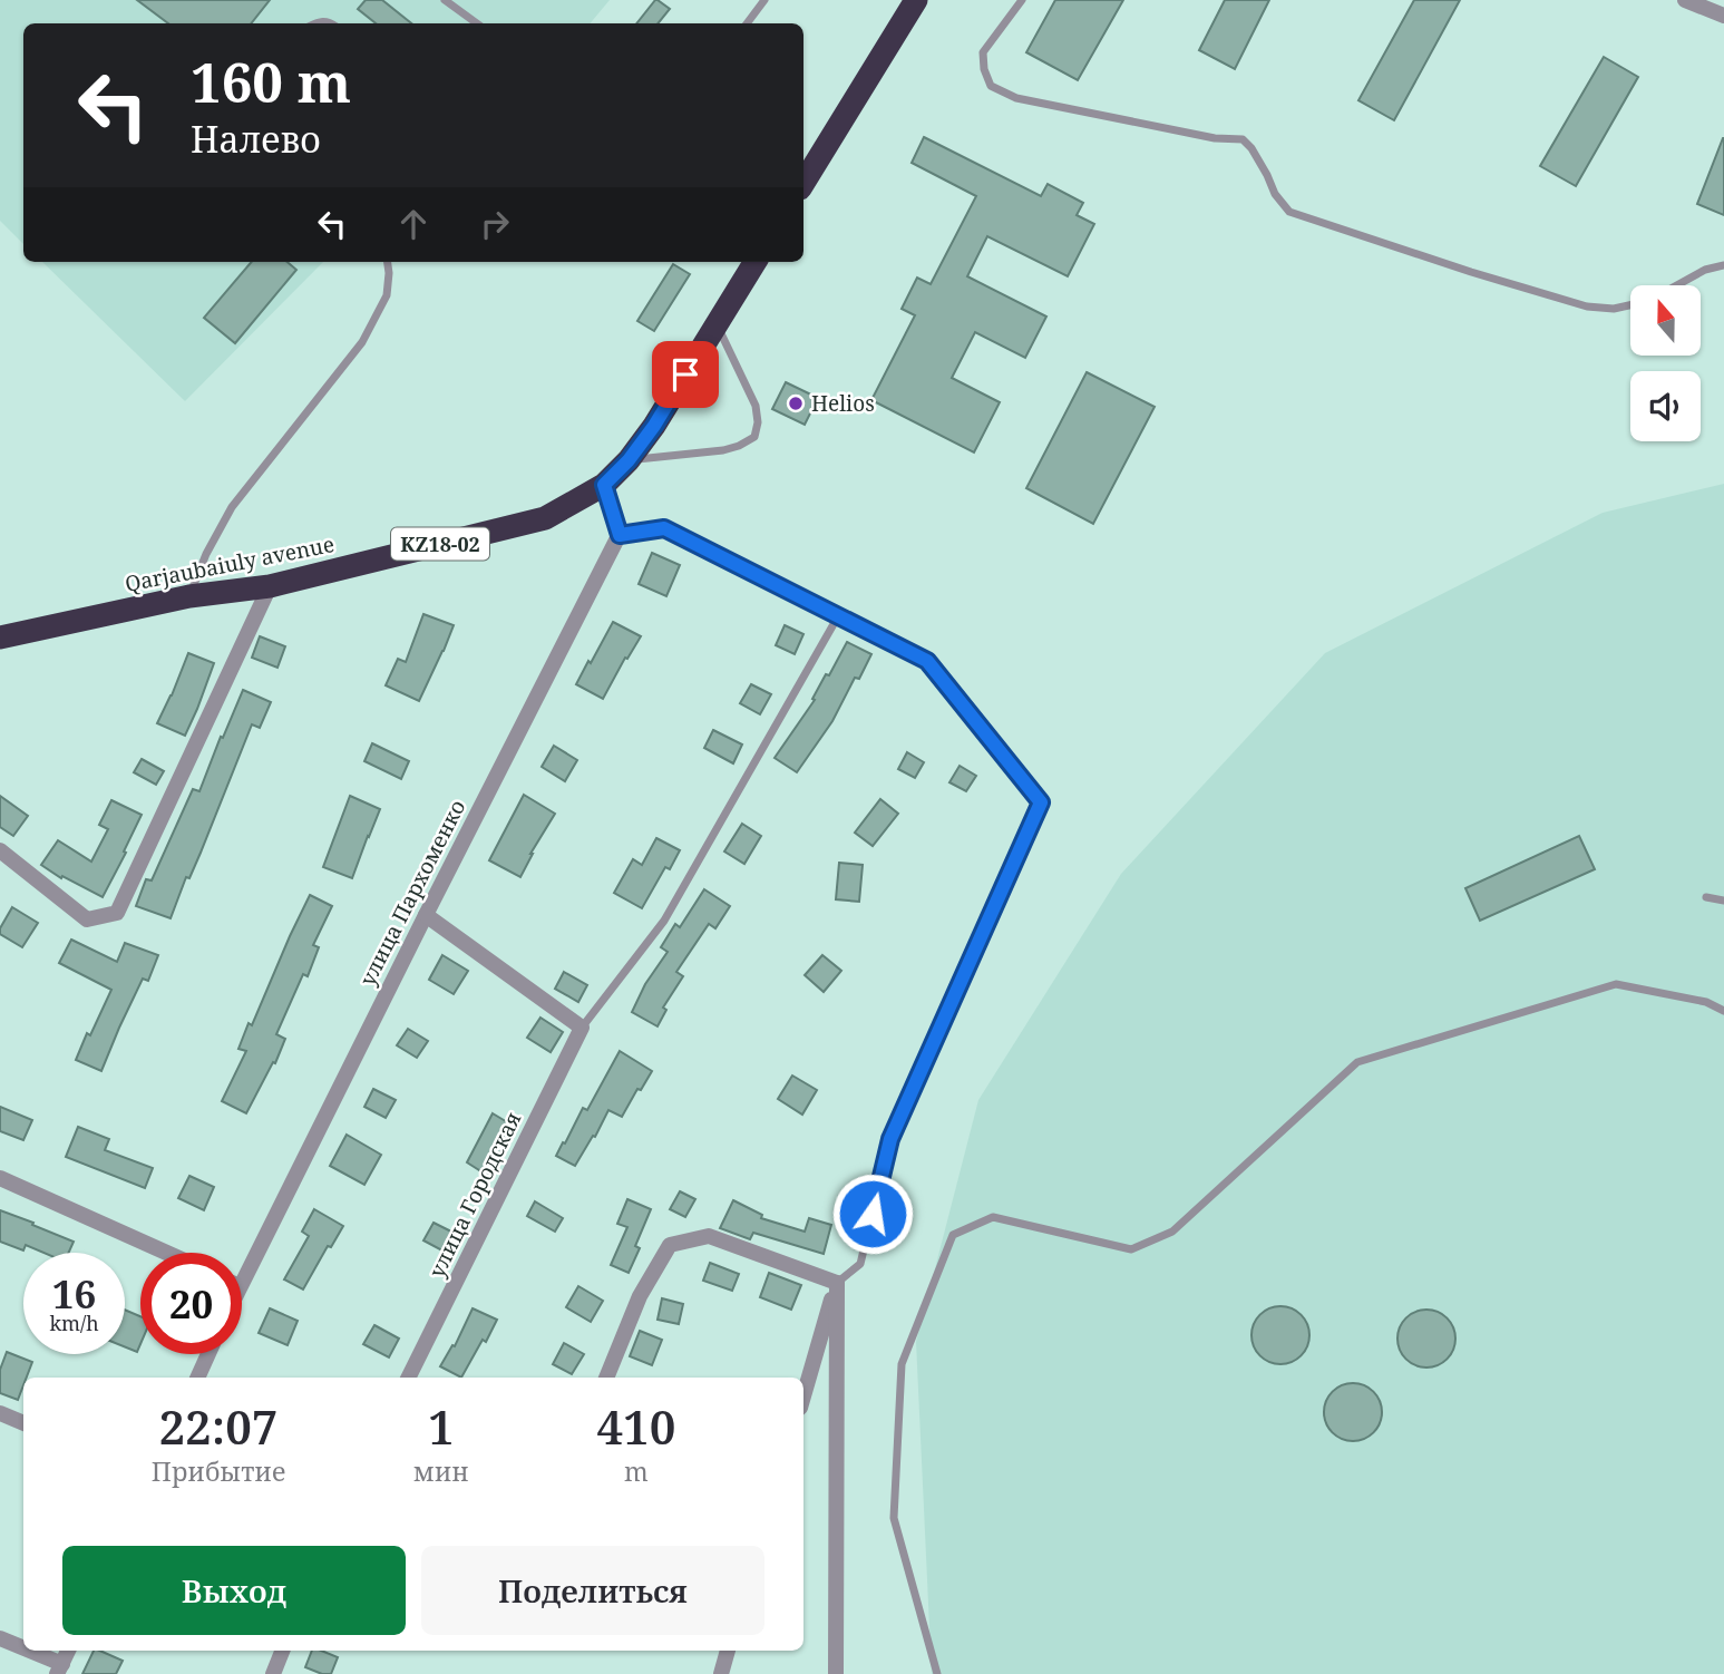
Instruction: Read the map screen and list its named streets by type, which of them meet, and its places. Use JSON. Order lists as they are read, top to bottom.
{
  "streets": {
    "highway": ["KZ18-02", "Qarjaubaiuly avenue"],
    "street": ["улица Пархоменко", "улица Городская"]
  },
  "places": ["Helios"],
  "north": "top",
  "page": {
    "turn": ["160 m", "Налево"],
    "speed": "16 km/h",
    "limit": "20",
    "eta": [
      "22:07",
      "Прибытие",
      "1",
      "мин",
      "410",
      "m"
    ],
    "buttons": ["Выход", "Поделиться"]
  }
}
